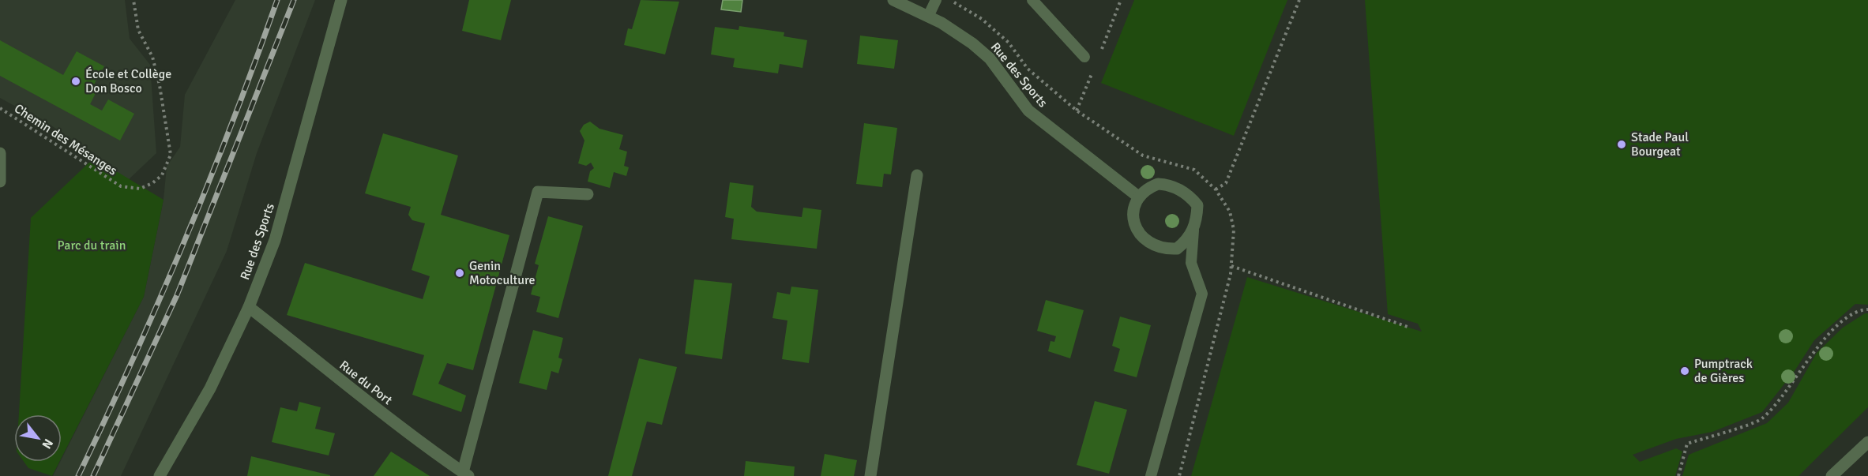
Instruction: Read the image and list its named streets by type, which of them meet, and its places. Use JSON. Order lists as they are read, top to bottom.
{
  "streets": {
    "street": ["Rue des Sports", "Rue du Port"],
    "path": ["Chemin des Mésanges"]
  },
  "crossings": [
    ["Rue des Sports", "Rue du Port"]
  ],
  "parks": ["Parc du train"],
  "places": [
    "École et Collège Don Bosco",
    "Stade Paul Bourgeat",
    "Genin Motoculture",
    "Pumptrack de Gières"
  ],
  "north": "bottom right"
}
